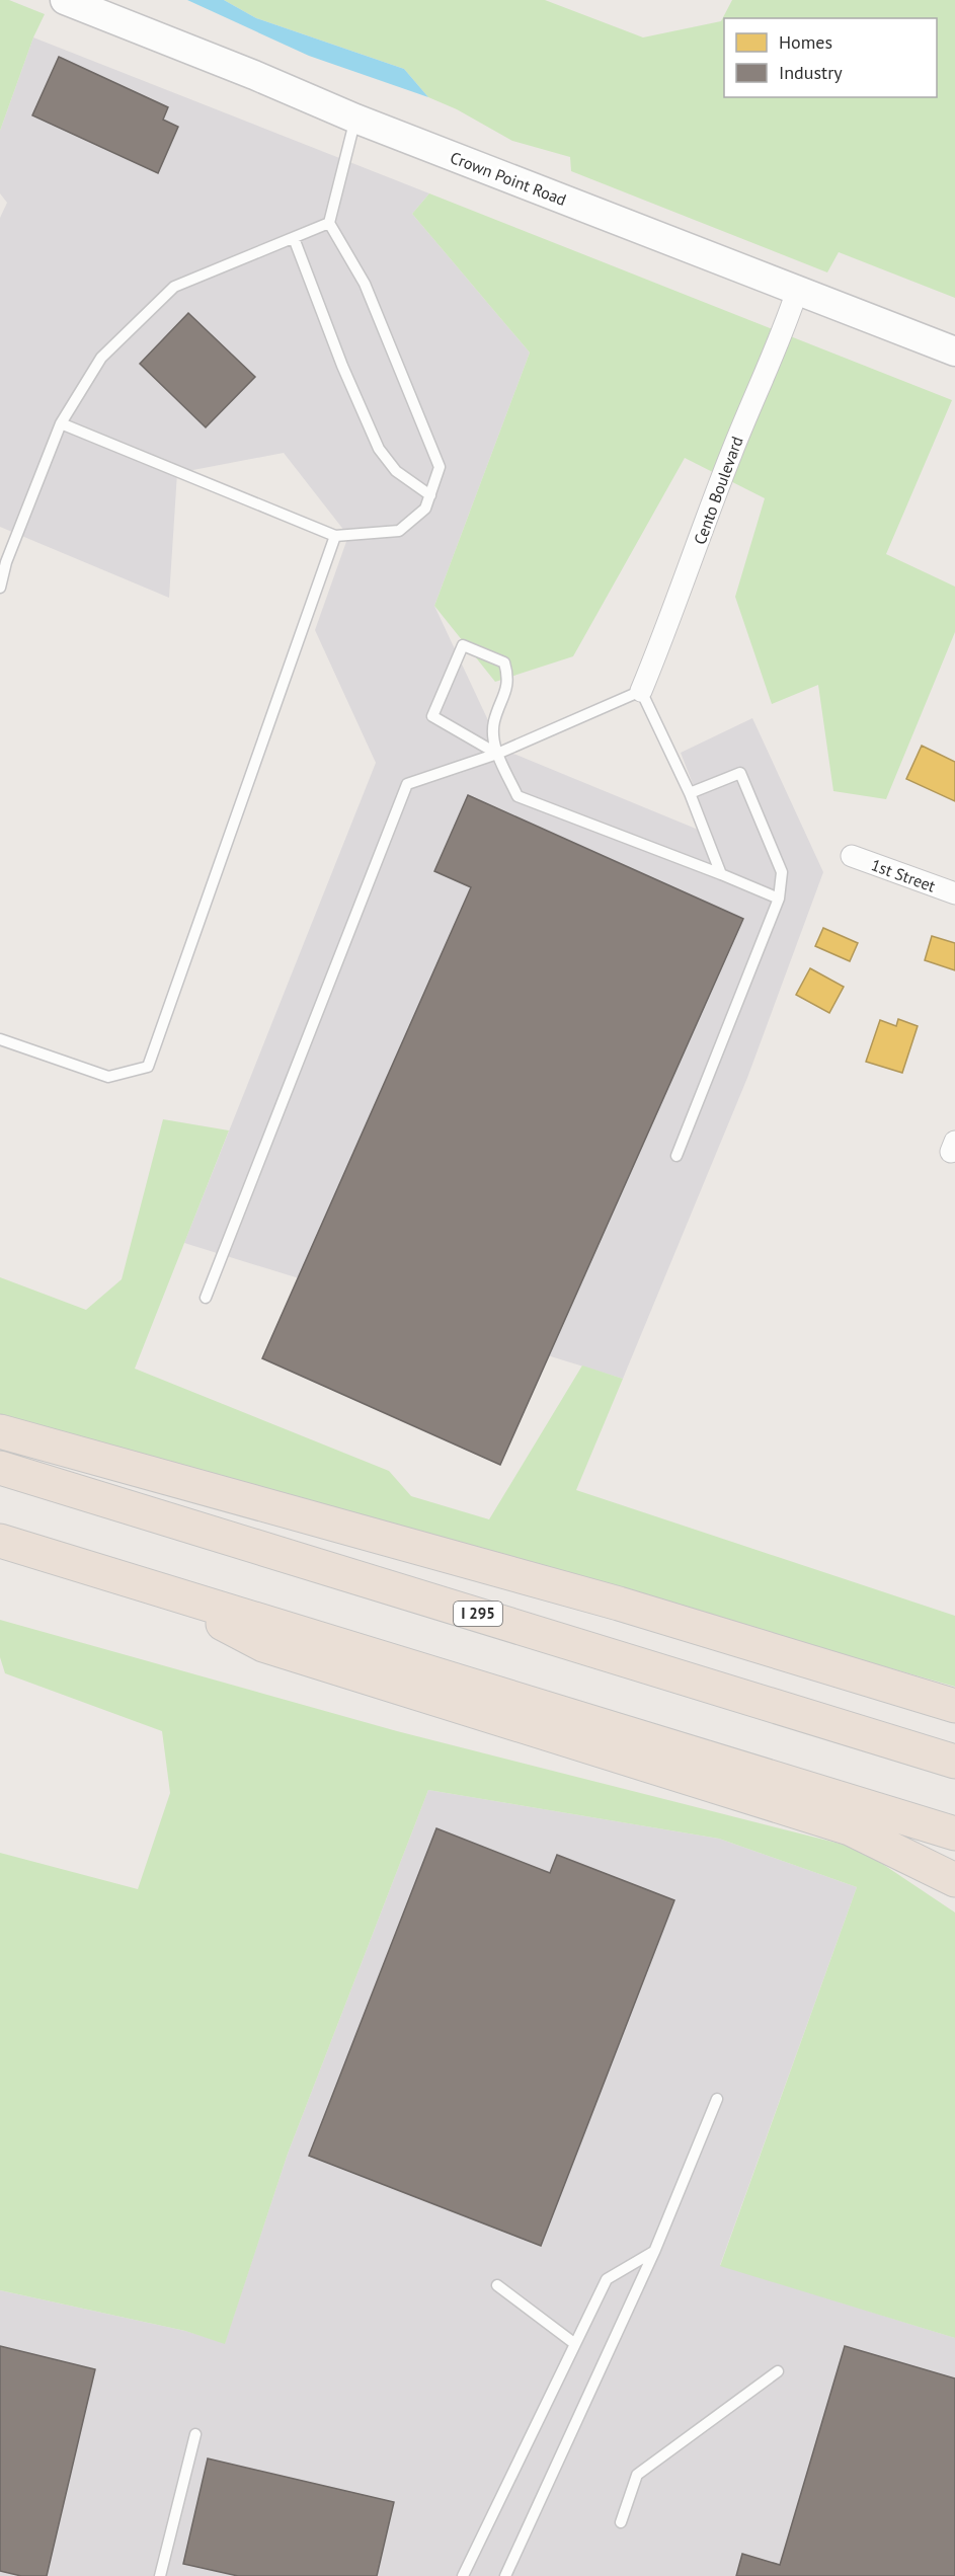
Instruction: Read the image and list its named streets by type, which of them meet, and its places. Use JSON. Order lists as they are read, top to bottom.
{
  "streets": {
    "highway": ["I 295"],
    "main road": ["Crown Point Road"],
    "street": ["Cento Boulevard", "1st Street"]
  },
  "crossings": [
    ["Crown Point Road", "Cento Boulevard"]
  ],
  "legend": ["Homes", "Industry"]
}
